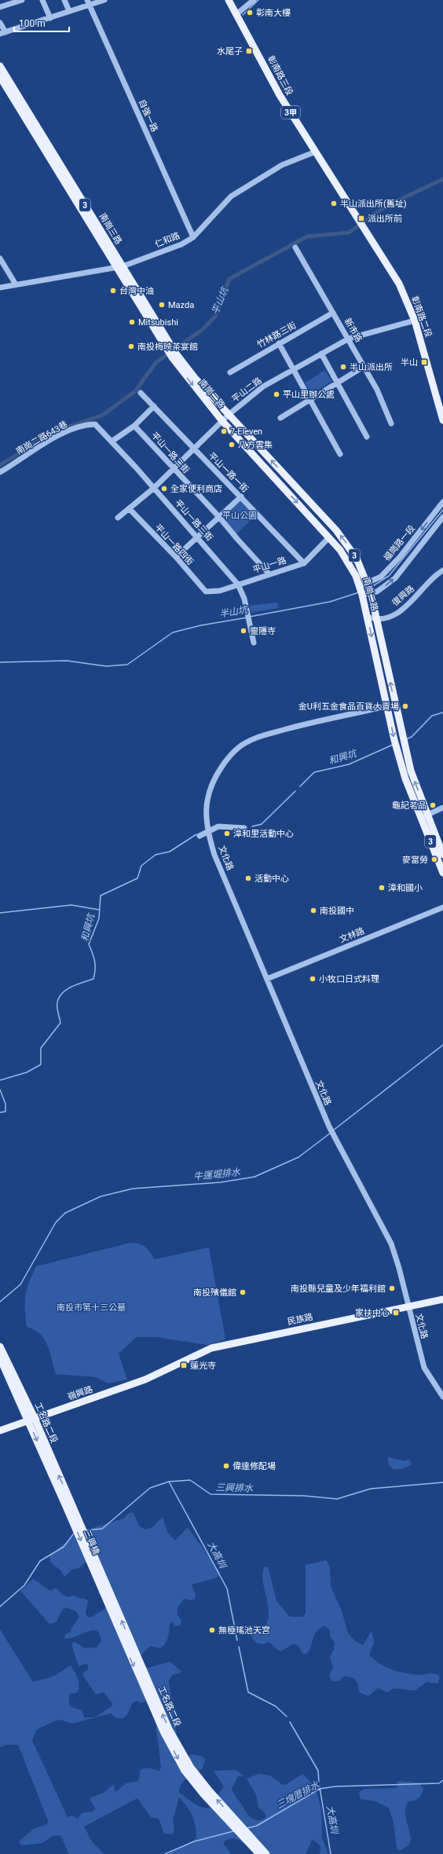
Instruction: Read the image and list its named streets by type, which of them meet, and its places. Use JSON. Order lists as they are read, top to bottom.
{
  "streets": {
    "main road": [
      "彰南路三段",
      "3甲",
      "3",
      "南崗三路",
      "彰南路二段",
      "南崗二路",
      "民族路",
      "嶺興路",
      "工名路二段",
      "三興橋"
    ],
    "street": [
      "自強一路",
      "仁和路",
      "新市路",
      "竹林路三街",
      "平山二路",
      "南崗二路643巷",
      "平山一路二街",
      "平山一路一街",
      "平山一路三街",
      "福崗路一段",
      "平山一路四街",
      "平山一路",
      "復興路",
      "文化路",
      "文林路"
    ]
  },
  "crossings": [
    ["彰南路三段", "仁和路"],
    ["彰南路三段", "彰南路二段"],
    ["自強一路", "仁和路"],
    ["南崗三路", "仁和路"],
    ["南崗三路", "南崗二路"],
    ["彰南路二段", "平山二路"],
    ["新市路", "竹林路三街"],
    ["新市路", "平山二路"],
    ["平山二路", "南崗二路"],
    ["平山二路", "平山一路二街"],
    ["平山二路", "平山一路一街"],
    ["平山二路", "平山一路三街"],
    ["平山二路", "平山一路四街"],
    ["南崗二路", "福崗路一段"],
    ["南崗二路", "平山一路"],
    ["南崗二路", "復興路"],
    ["南崗二路", "文化路"],
    ["南崗二路643巷", "平山一路三街"],
    ["平山一路二街", "平山一路"],
    ["平山一路一街", "平山一路"],
    ["平山一路三街", "平山一路"],
    ["平山一路四街", "平山一路"],
    ["文化路", "文林路"],
    ["文化路", "民族路"],
    ["民族路", "嶺興路"],
    ["嶺興路", "工名路二段"],
    ["工名路二段", "三興橋"]
  ],
  "water": [
    "平山坑",
    "半山坑",
    "和興坑",
    "牛運堀排水",
    "三興排水",
    "大高圳",
    "三塊厝排水"
  ],
  "parks": ["平山公園", "南投市第十三公墓"],
  "places": {
    "other": [
      "彰南大樓",
      "半山派出所(舊址)",
      "台灣中油",
      "Mazda",
      "Mitsubishi",
      "南投梅映茶宴館",
      "半山派出所",
      "平山里辦公處",
      "7-Eleven",
      "八方雲集",
      "全家便利商店",
      "靈隱寺",
      "金U利五金食品百貨大賣場",
      "龜記茗品",
      "漳和里活動中心",
      "麥當勞",
      "活動中心",
      "漳和國小",
      "南投國中",
      "小牧口日式料理",
      "南投縣兒童及少年福利館",
      "南投殯儀館",
      "偉達修配場",
      "無極瑤池天宮"
    ],
    "transit": [
      "水尾子",
      "派出所前",
      "半山",
      "家扶中心",
      "蓮光寺"
    ]
  },
  "scale_bar": "100 m"
}
